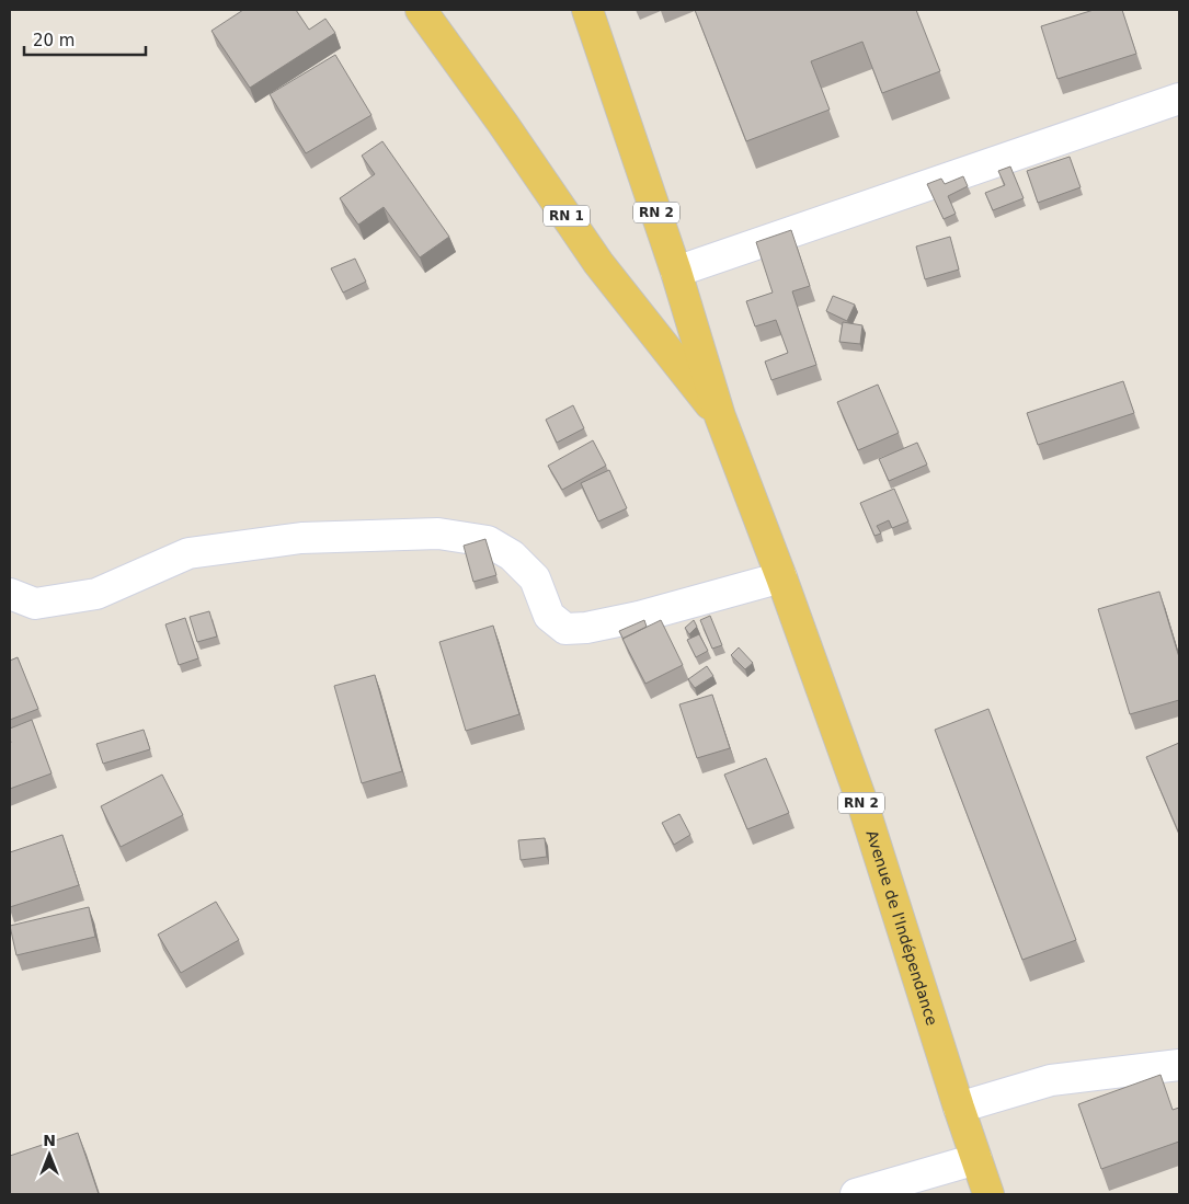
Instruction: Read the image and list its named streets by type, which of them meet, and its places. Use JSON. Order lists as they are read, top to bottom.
{
  "streets": {
    "main road": ["RN 2", "RN 1", "Avenue de l'Indépendance"]
  },
  "crossings": [
    ["RN 2", "RN 1"],
    ["RN 2", "Avenue de l'Indépendance"],
    ["RN 1", "Avenue de l'Indépendance"]
  ],
  "scale_bar": "20 m",
  "north": "top"
}
